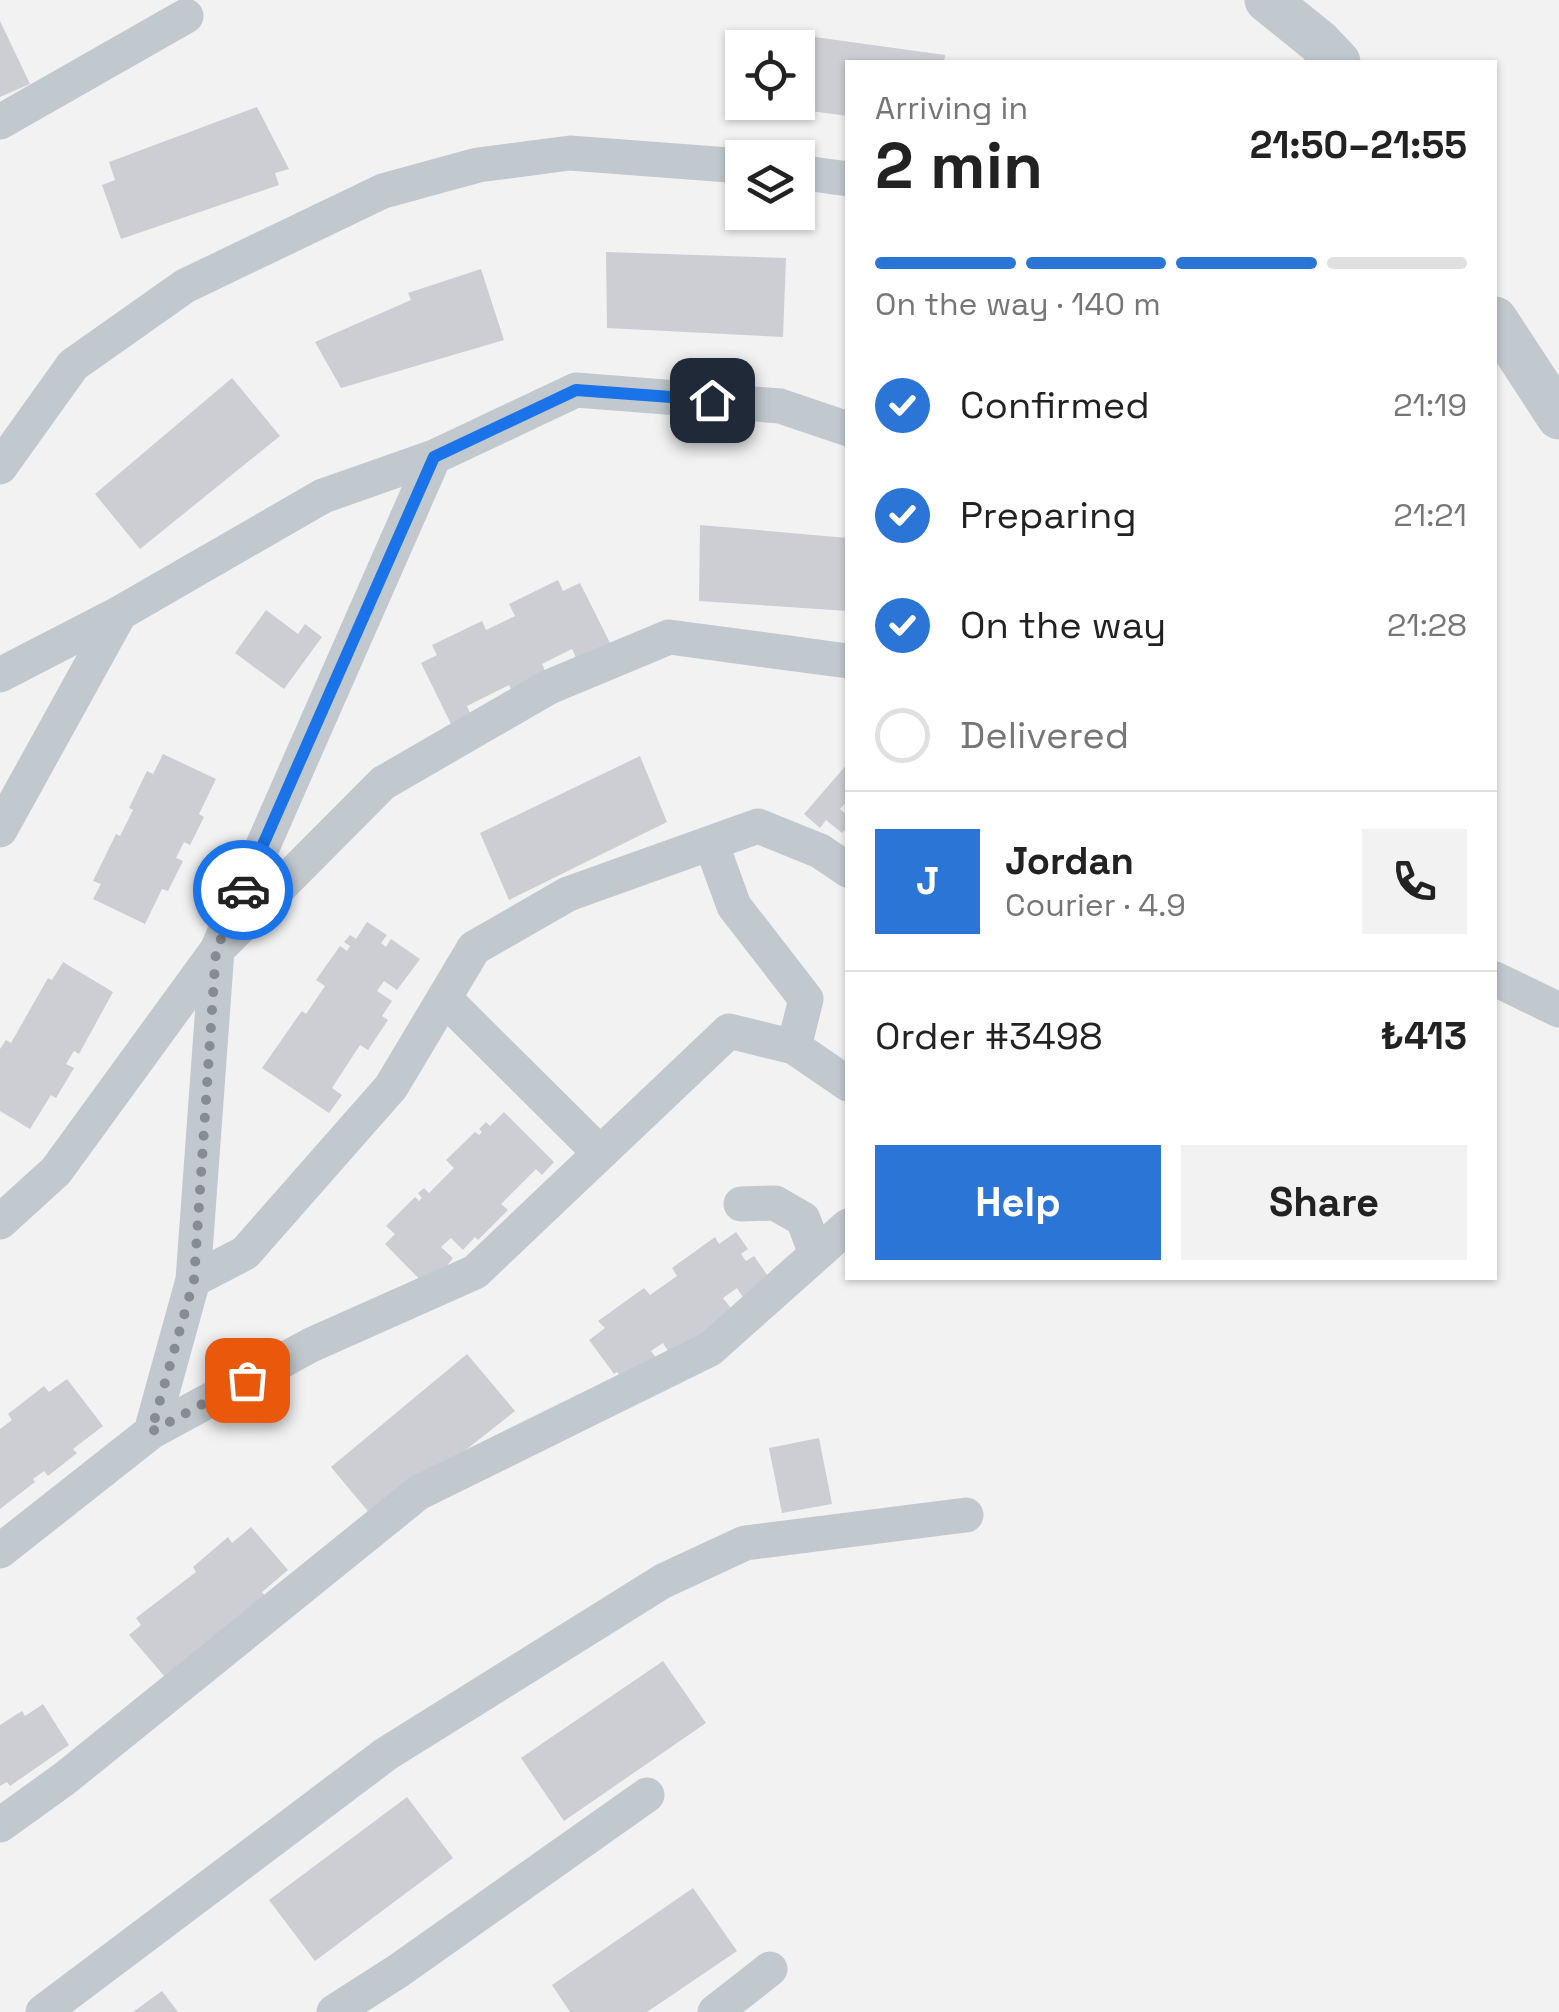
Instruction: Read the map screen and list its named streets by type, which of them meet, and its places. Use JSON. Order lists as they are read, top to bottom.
{
  "page": {
    "heading": ["2 min", "Arriving in", "21:50–21:55"],
    "panel": [
      "Jordan",
      "Courier · 4.9",
      "Order #3498",
      "₺413"
    ],
    "bar": "On the way · 140 m",
    "list": [
      ["Confirmed", "21:19"],
      ["Preparing", "21:21"],
      ["On the way", "21:28"],
      "Delivered"
    ],
    "round": "J",
    "buttons": ["Help", "Share"]
  }
}
